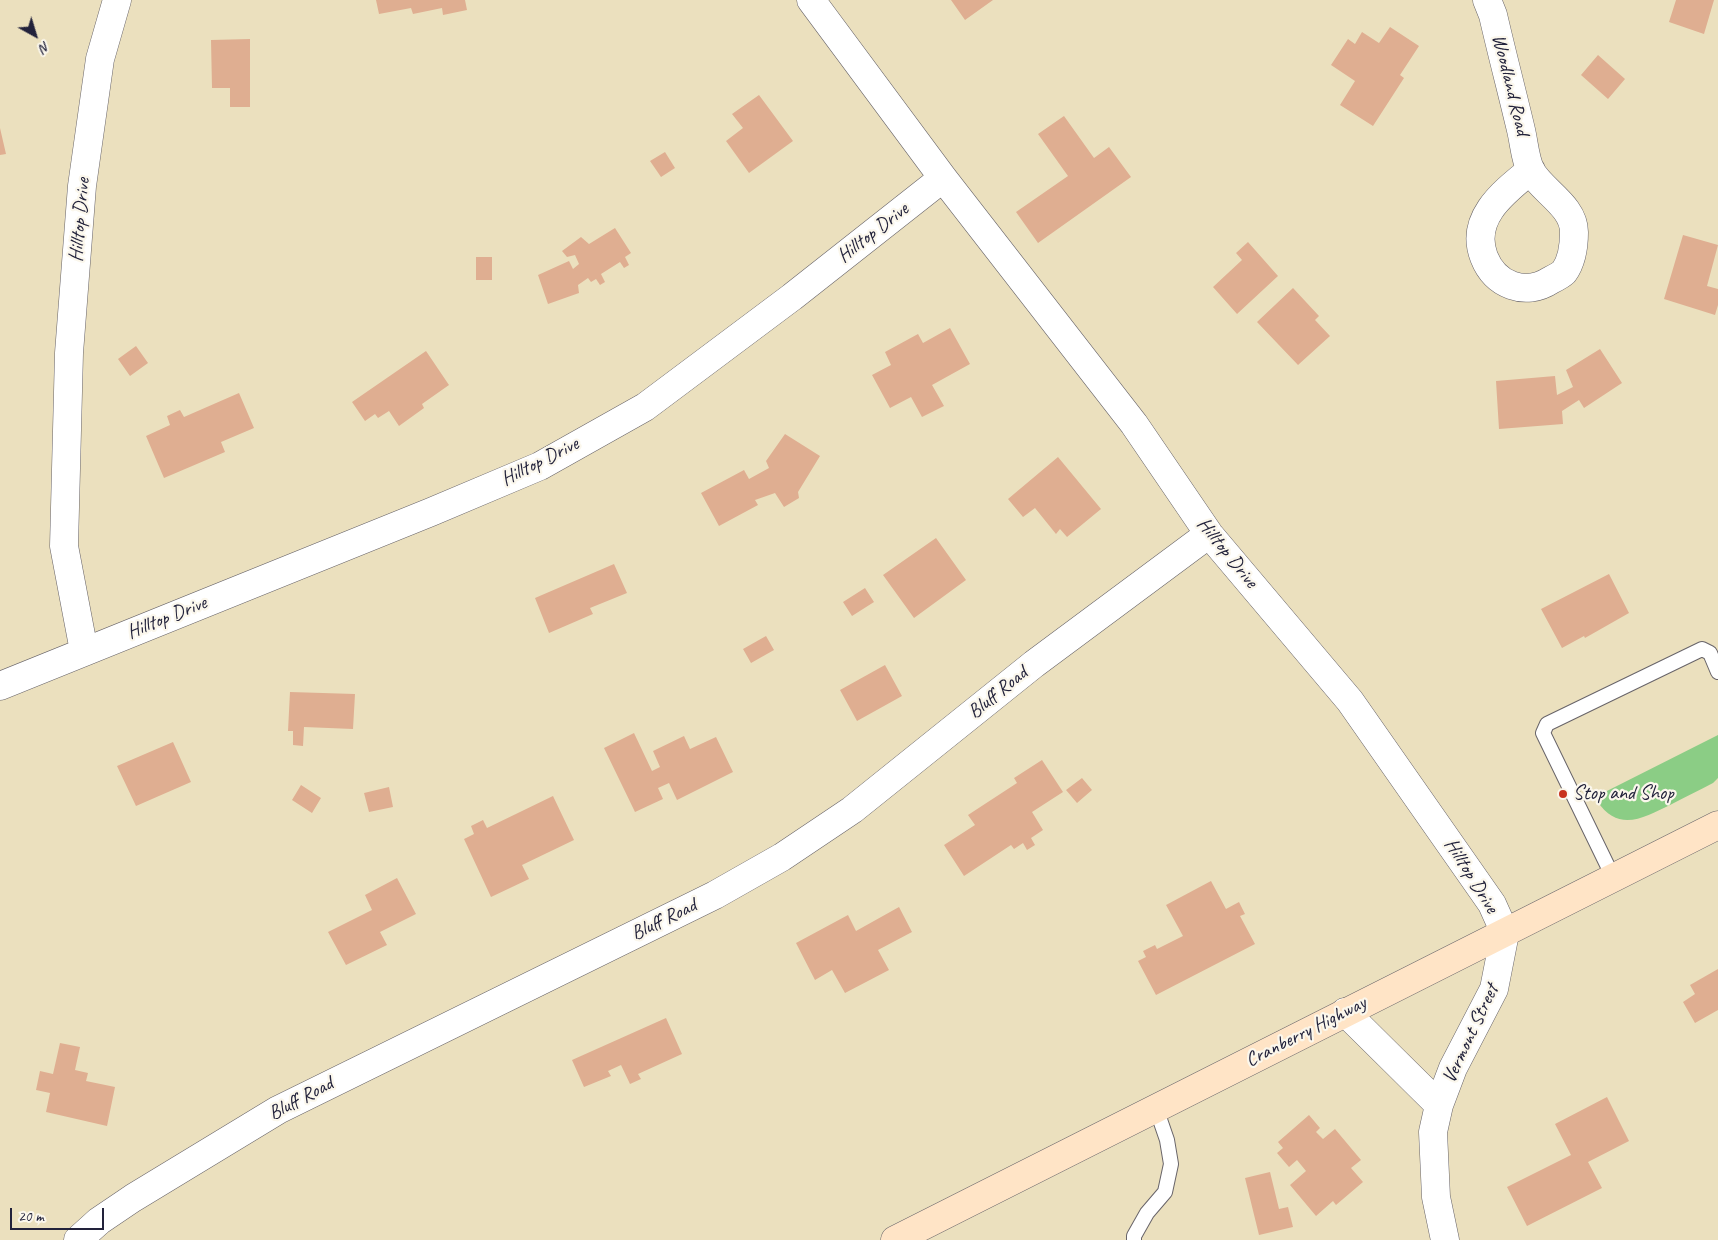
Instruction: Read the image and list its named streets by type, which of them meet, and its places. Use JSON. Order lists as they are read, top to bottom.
{
  "streets": {
    "main road": ["Cranberry Highway"],
    "street": [
      "Woodland Road",
      "Hilltop Drive",
      "Bluff Road",
      "Vermont Street"
    ]
  },
  "crossings": [
    ["Hilltop Drive", "Bluff Road"],
    ["Hilltop Drive", "Cranberry Highway"],
    ["Hilltop Drive", "Vermont Street"],
    ["Cranberry Highway", "Vermont Street"]
  ],
  "places": ["Stop and Shop"],
  "scale_bar": "20 m",
  "north": "bottom right"
}
